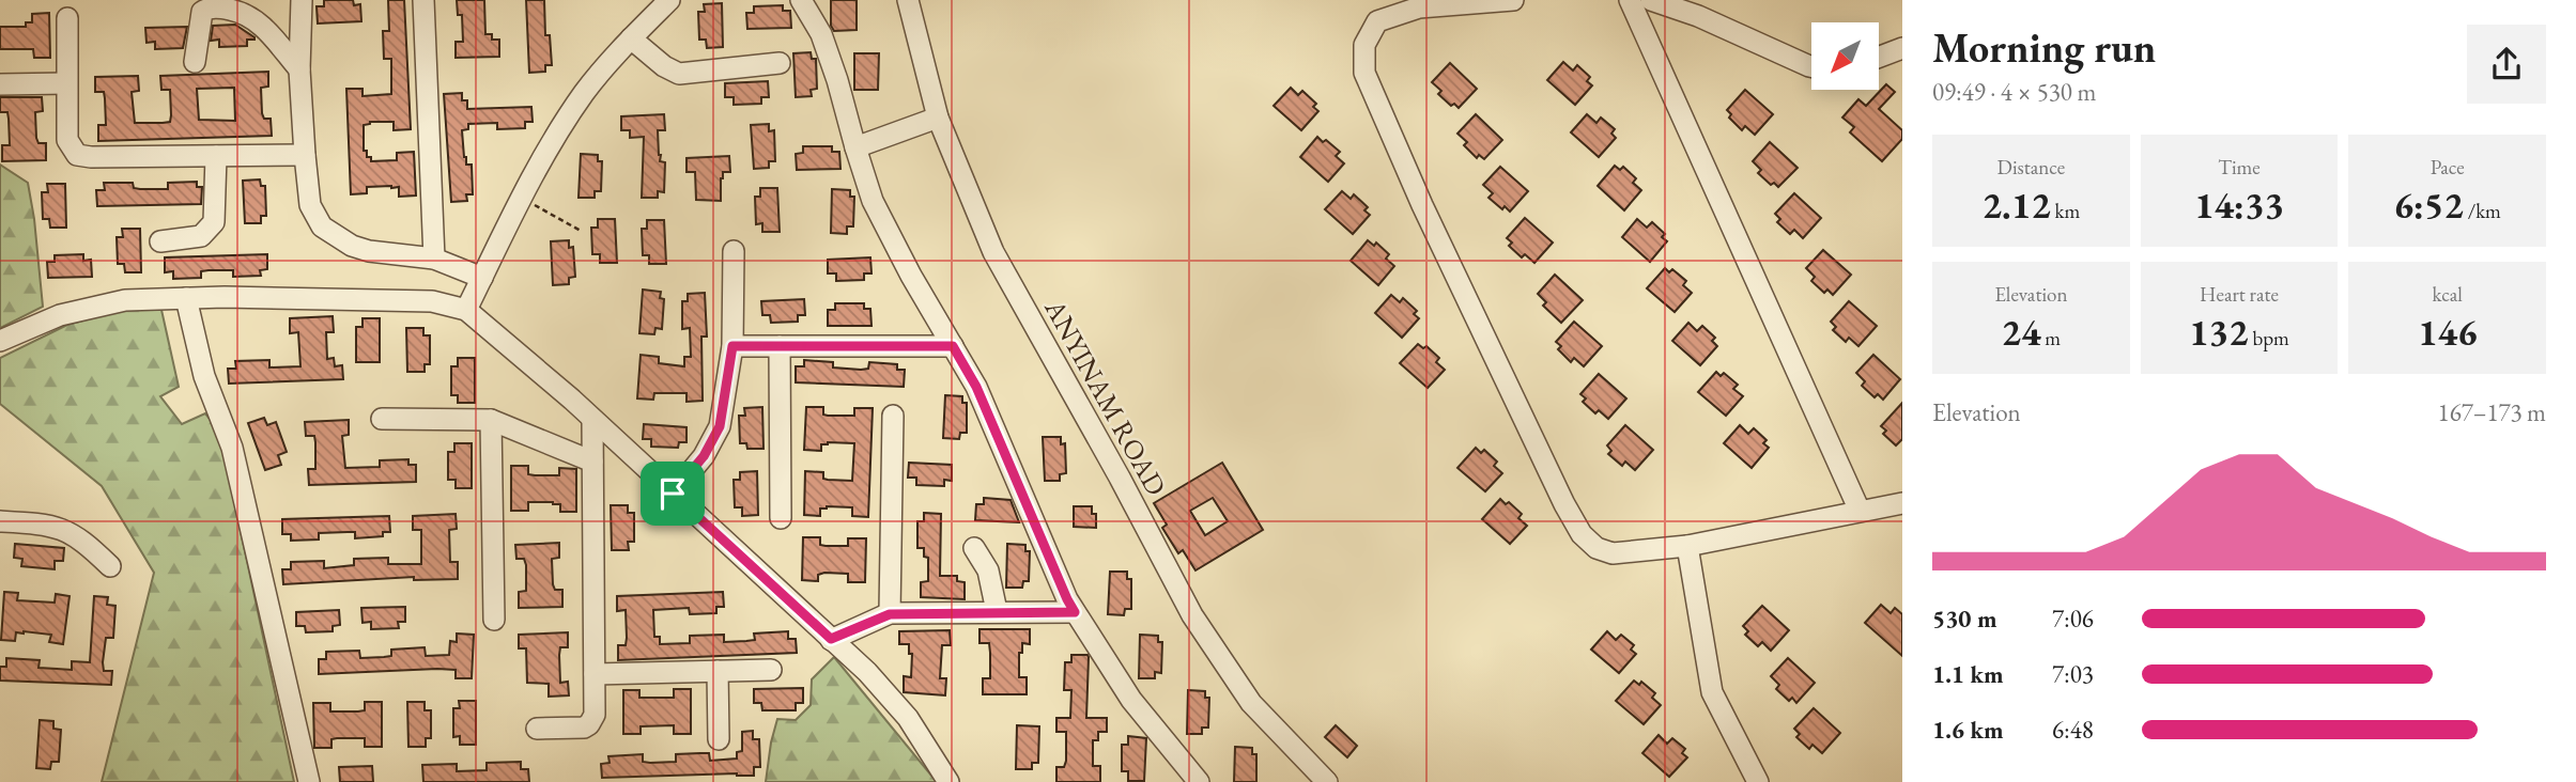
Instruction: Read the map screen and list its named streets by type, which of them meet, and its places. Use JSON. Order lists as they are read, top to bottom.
{
  "streets": {
    "street": ["ANYINAM ROAD"]
  },
  "north": "bottom left",
  "page": {
    "heading": ["Morning run", "09:49 · 4 × 530 m"],
    "stats": [
      ["Distance", "2.12 km"],
      ["Time", "14:33"],
      ["Pace", "6:52 /km"],
      ["Elevation", "24 m"],
      ["Heart rate", "132 bpm"],
      ["kcal", "146"]
    ],
    "chart": ["Elevation", "167–173 m"],
    "list": [
      {
        "name": "530 m",
        "note": "7:06"
      },
      {
        "name": "1.1 km",
        "note": "7:03"
      },
      {
        "name": "1.6 km",
        "note": "6:48"
      }
    ]
  }
}
